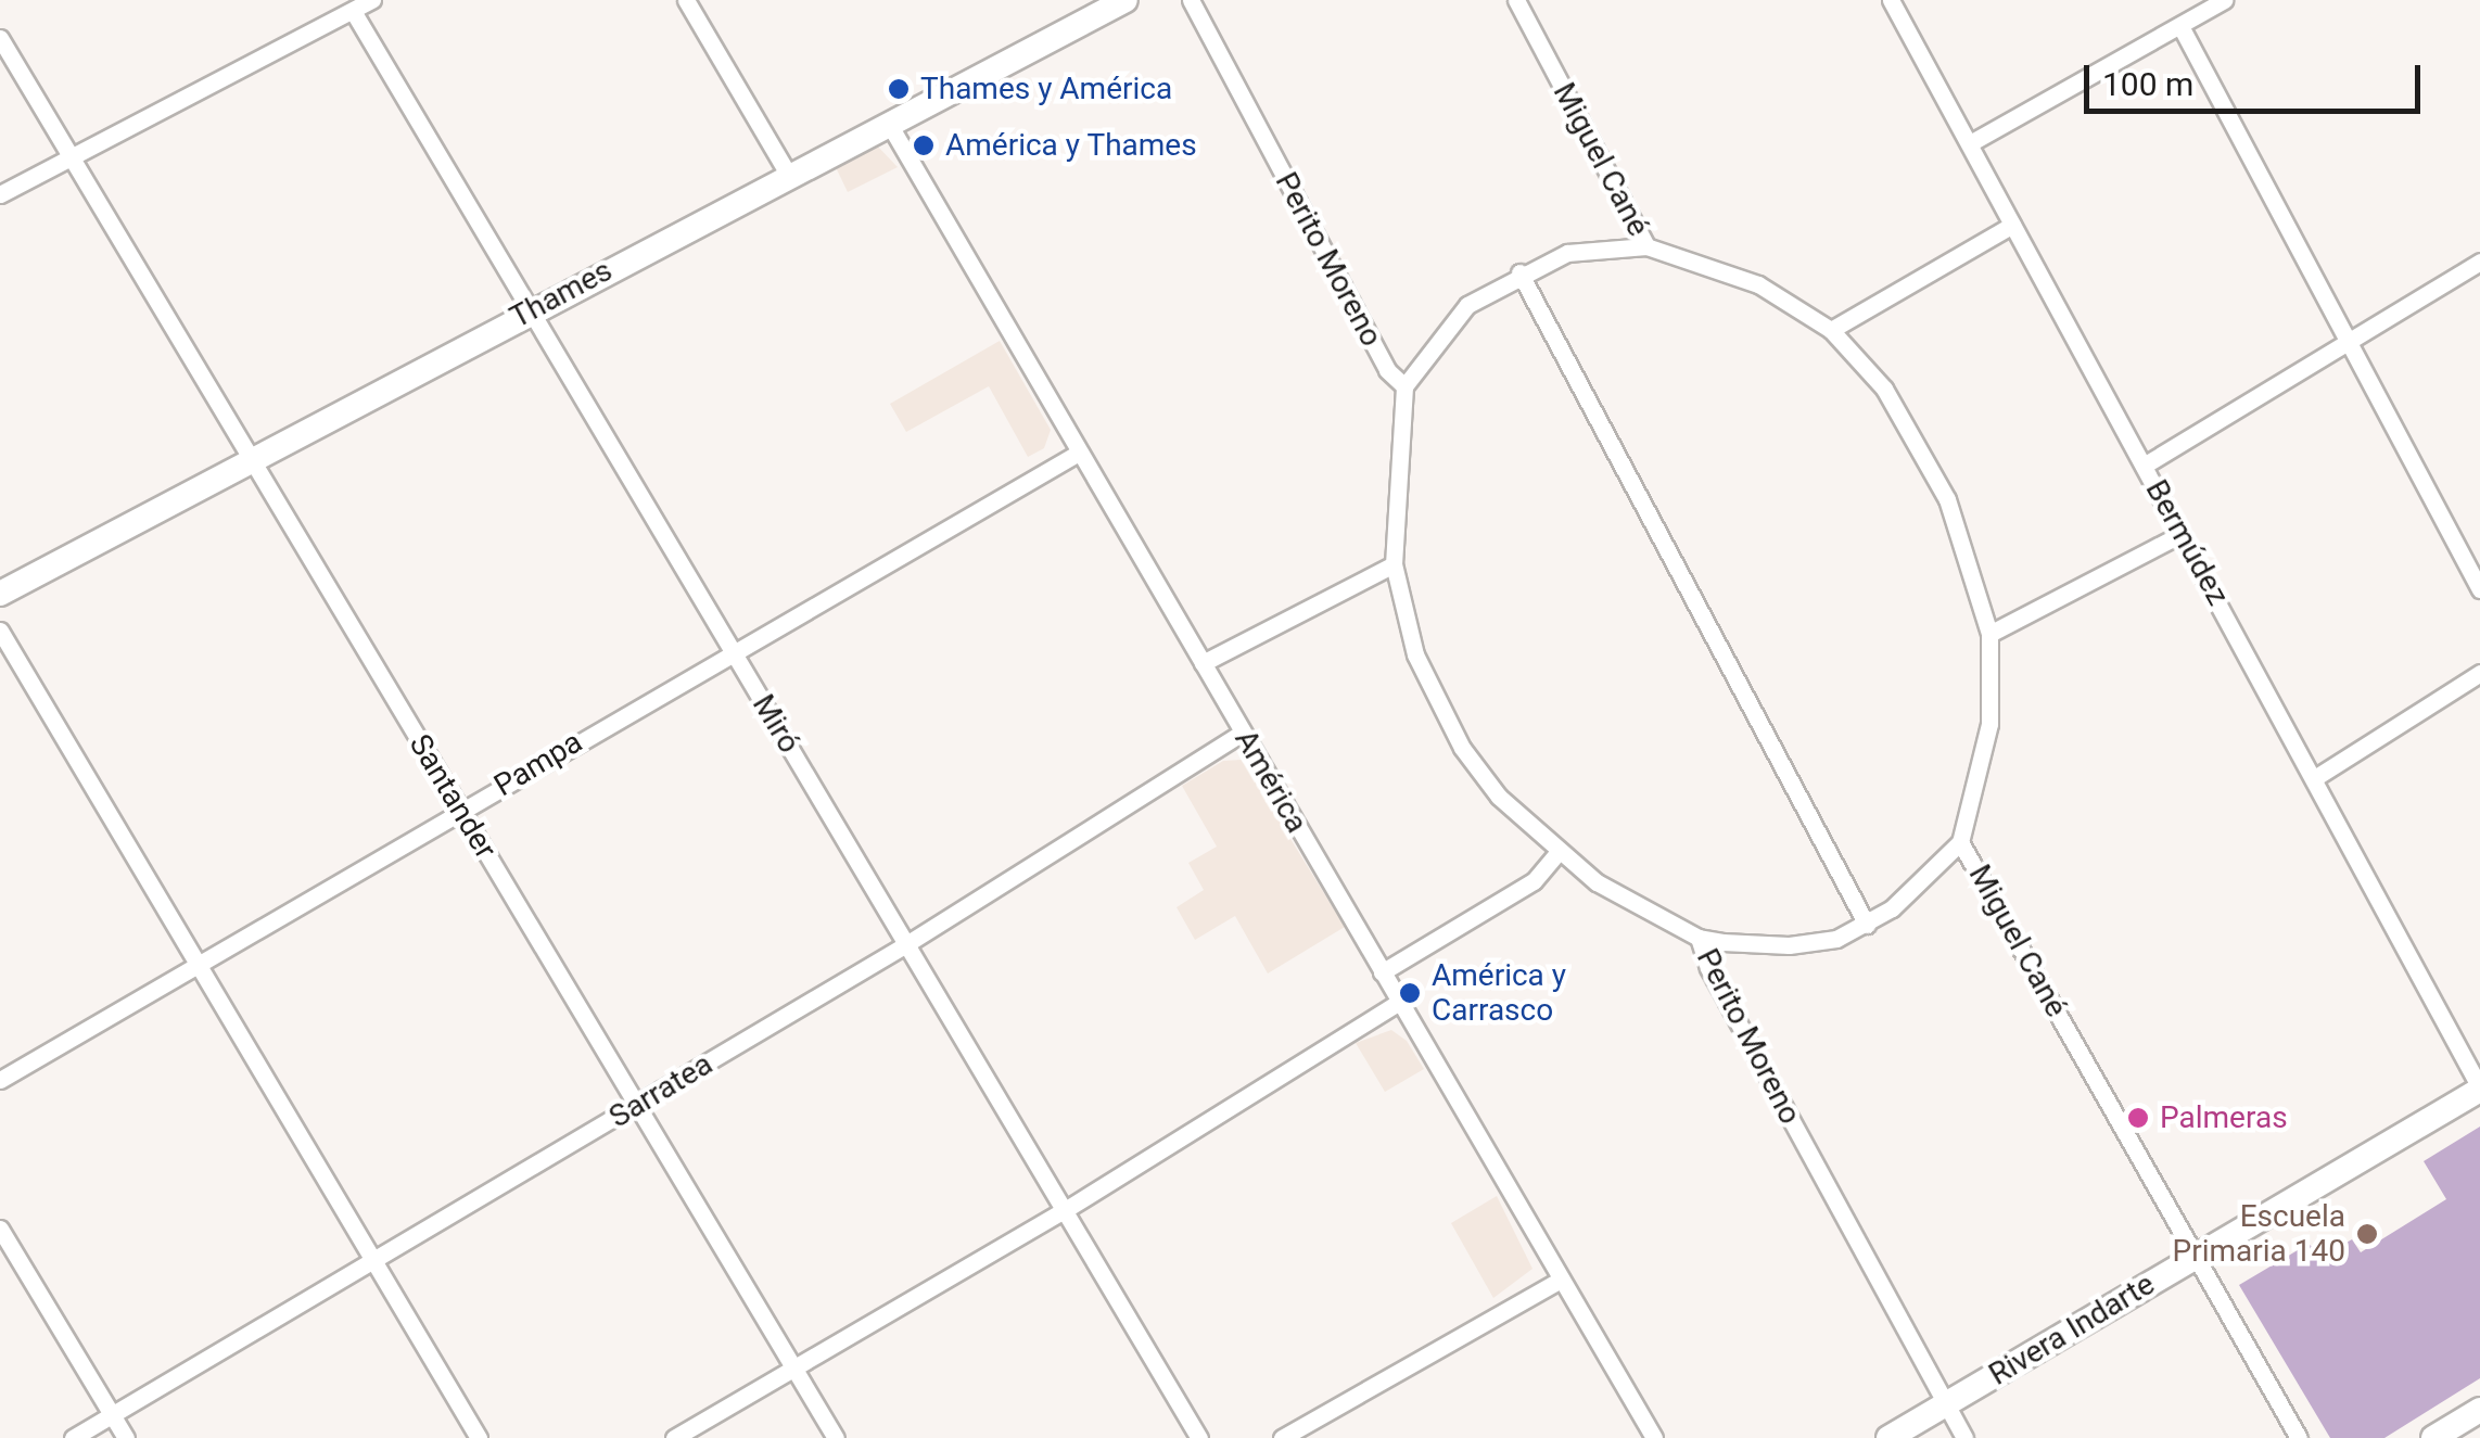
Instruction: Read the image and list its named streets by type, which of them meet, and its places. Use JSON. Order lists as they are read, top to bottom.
{
  "streets": {
    "street": [
      "Miguel Cané",
      "Perito Moreno",
      "Thames",
      "Bermúdez",
      "Miró",
      "Pampa",
      "América",
      "Santander",
      "Sarratea",
      "Rivera Indarte"
    ]
  },
  "crossings": [
    ["Miguel Cané", "Rivera Indarte"],
    ["Perito Moreno", "Rivera Indarte"],
    ["Thames", "Miró"],
    ["Thames", "América"],
    ["Thames", "Santander"],
    ["Bermúdez", "Rivera Indarte"],
    ["Miró", "Pampa"],
    ["Miró", "Sarratea"],
    ["Pampa", "América"],
    ["Pampa", "Santander"],
    ["América", "Sarratea"],
    ["Santander", "Sarratea"]
  ],
  "places": [
    "Thames y América",
    "América y Thames",
    "América y Carrasco",
    "Palmeras",
    "Escuela Primaria 140"
  ],
  "scale_bar": "100 m"
}
